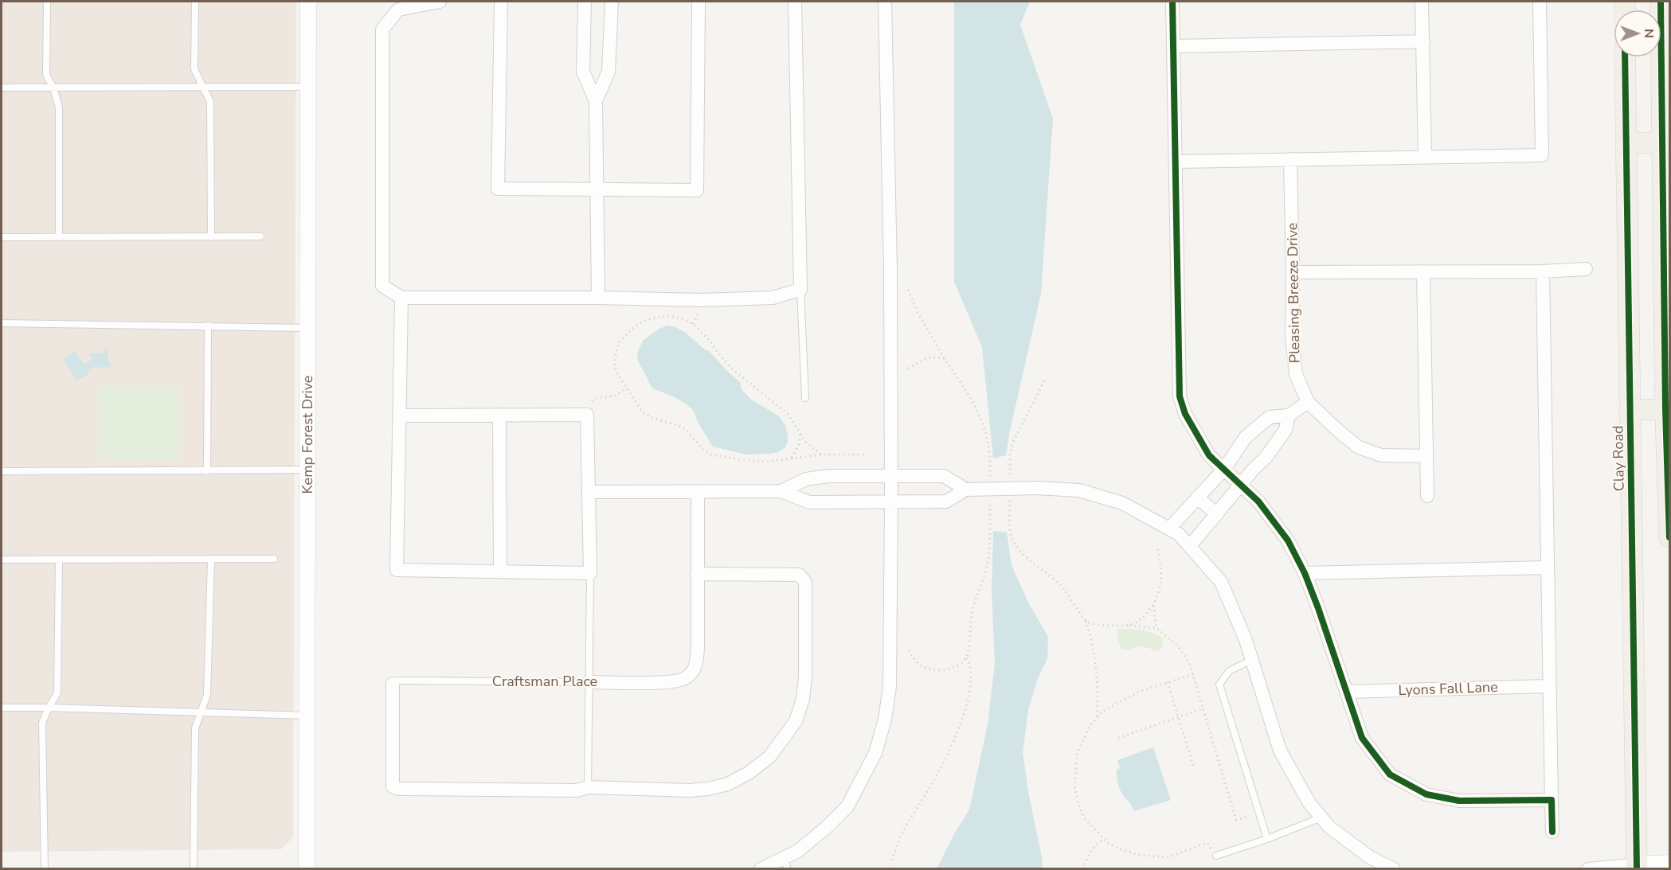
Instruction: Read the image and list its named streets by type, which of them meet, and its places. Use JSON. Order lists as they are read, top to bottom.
{
  "streets": {
    "main road": ["Clay Road"],
    "street": [
      "Pleasing Breeze Drive",
      "Kemp Forest Drive",
      "Craftsman Place",
      "Lyons Fall Lane"
    ]
  },
  "north": "right"
}
